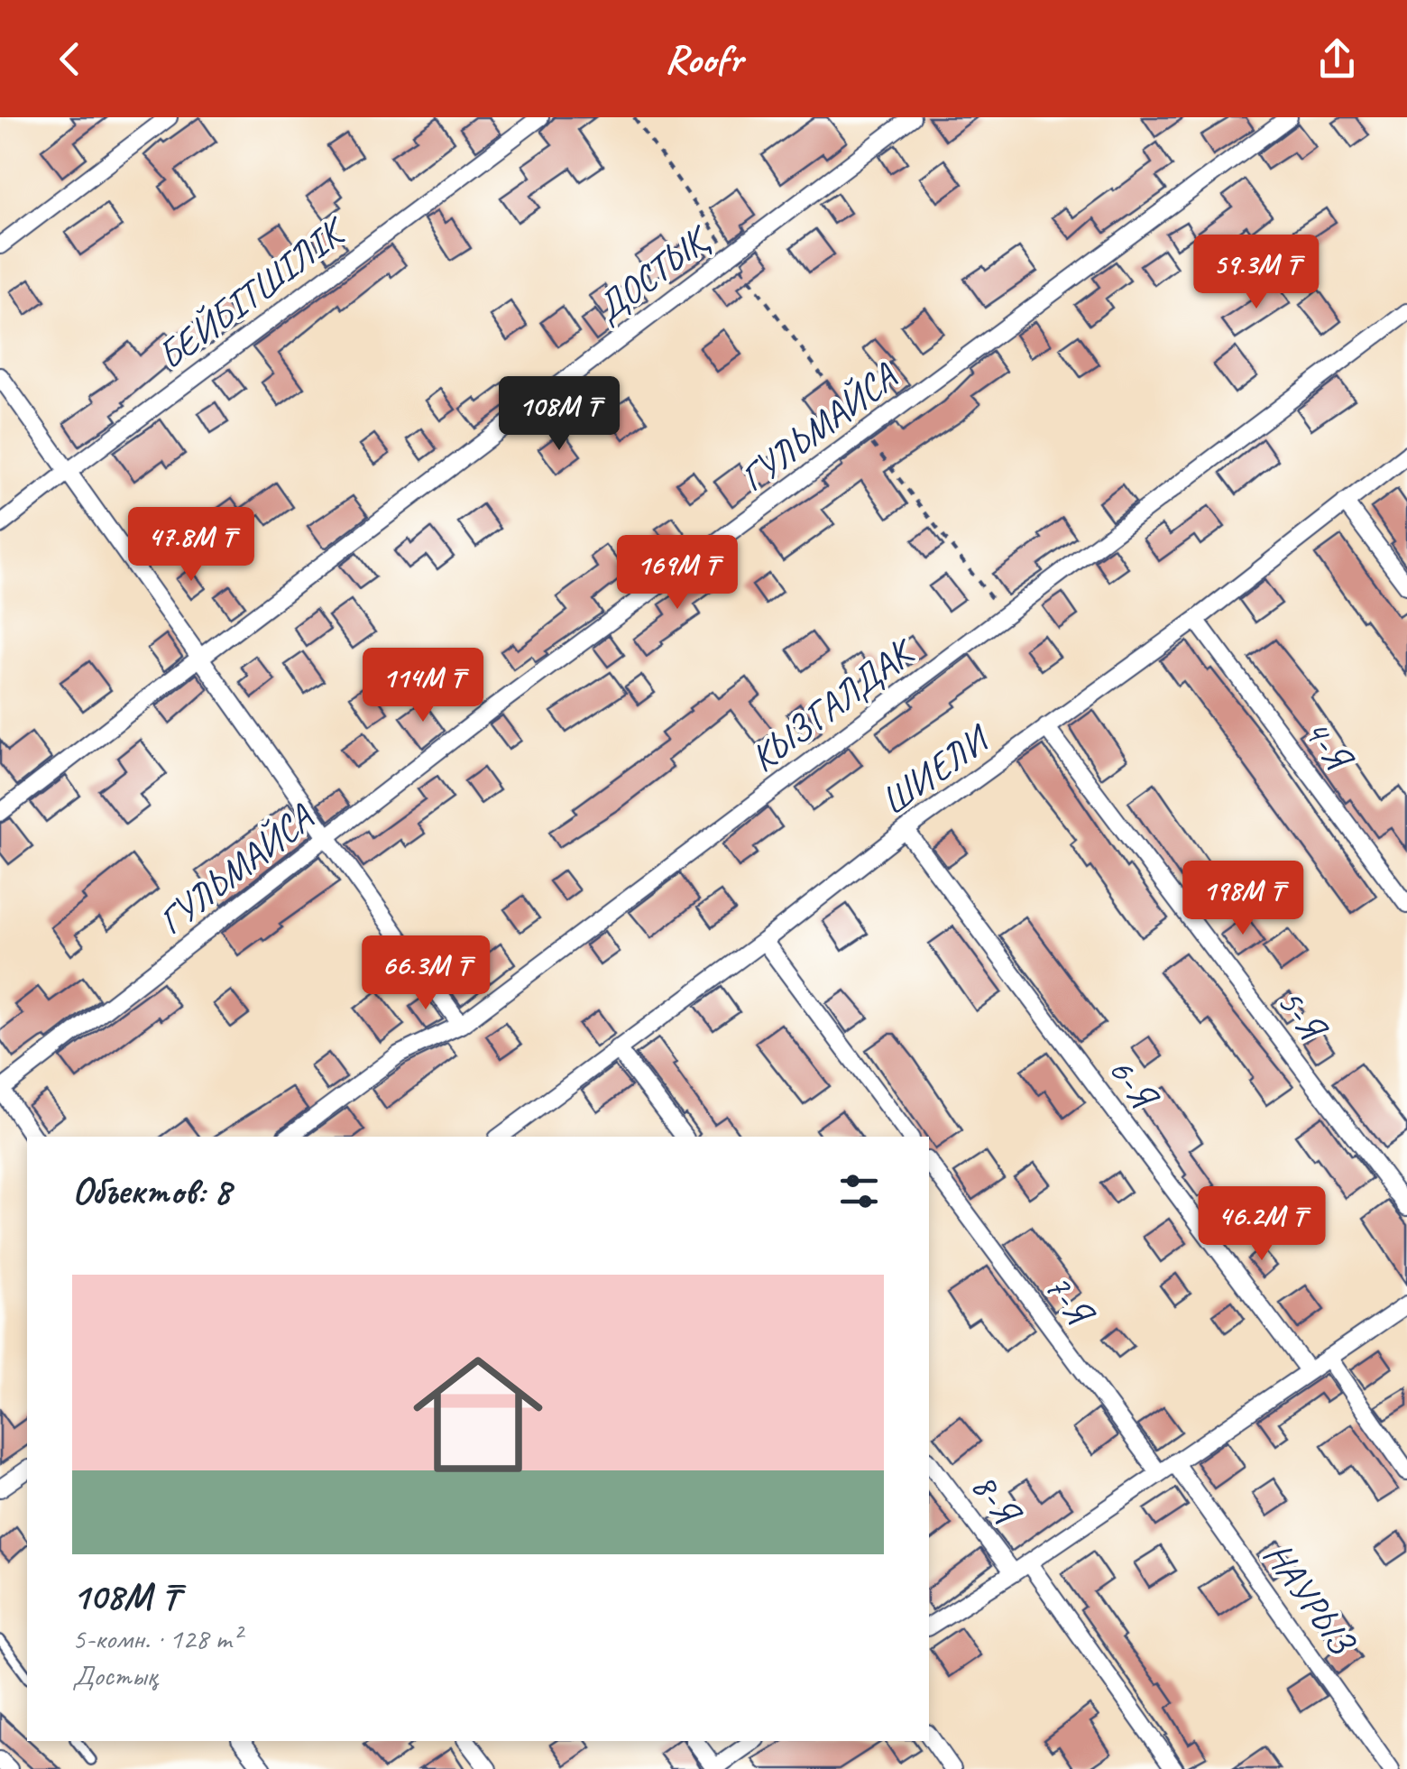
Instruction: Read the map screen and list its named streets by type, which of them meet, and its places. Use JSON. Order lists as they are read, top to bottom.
{
  "streets": {
    "street": [
      "ДОСТЫҚ",
      "БЕЙБІТШІЛІК",
      "ГУЛЬМАЙСА",
      "КЫЗГАЛДАК",
      "4-Я",
      "ШИЕЛИ",
      "5-Я",
      "6-Я",
      "7-Я",
      "8-Я",
      "НАУРЫЗ"
    ]
  },
  "crossings": [
    ["4-Я", "ШИЕЛИ"],
    ["ШИЕЛИ", "5-Я"],
    ["ШИЕЛИ", "6-Я"]
  ],
  "page": {
    "header": "Roofr",
    "price": [
      "59.3M ₸",
      "108M ₸",
      "47.8M ₸",
      "169M ₸",
      "114M ₸",
      "198M ₸",
      "66.3M ₸",
      "46.2M ₸"
    ],
    "heading": "Объектов: 8",
    "list": [
      {
        "name": "108M ₸",
        "note": "5-комн. · 128 m² · Достық"
      }
    ]
  }
}
